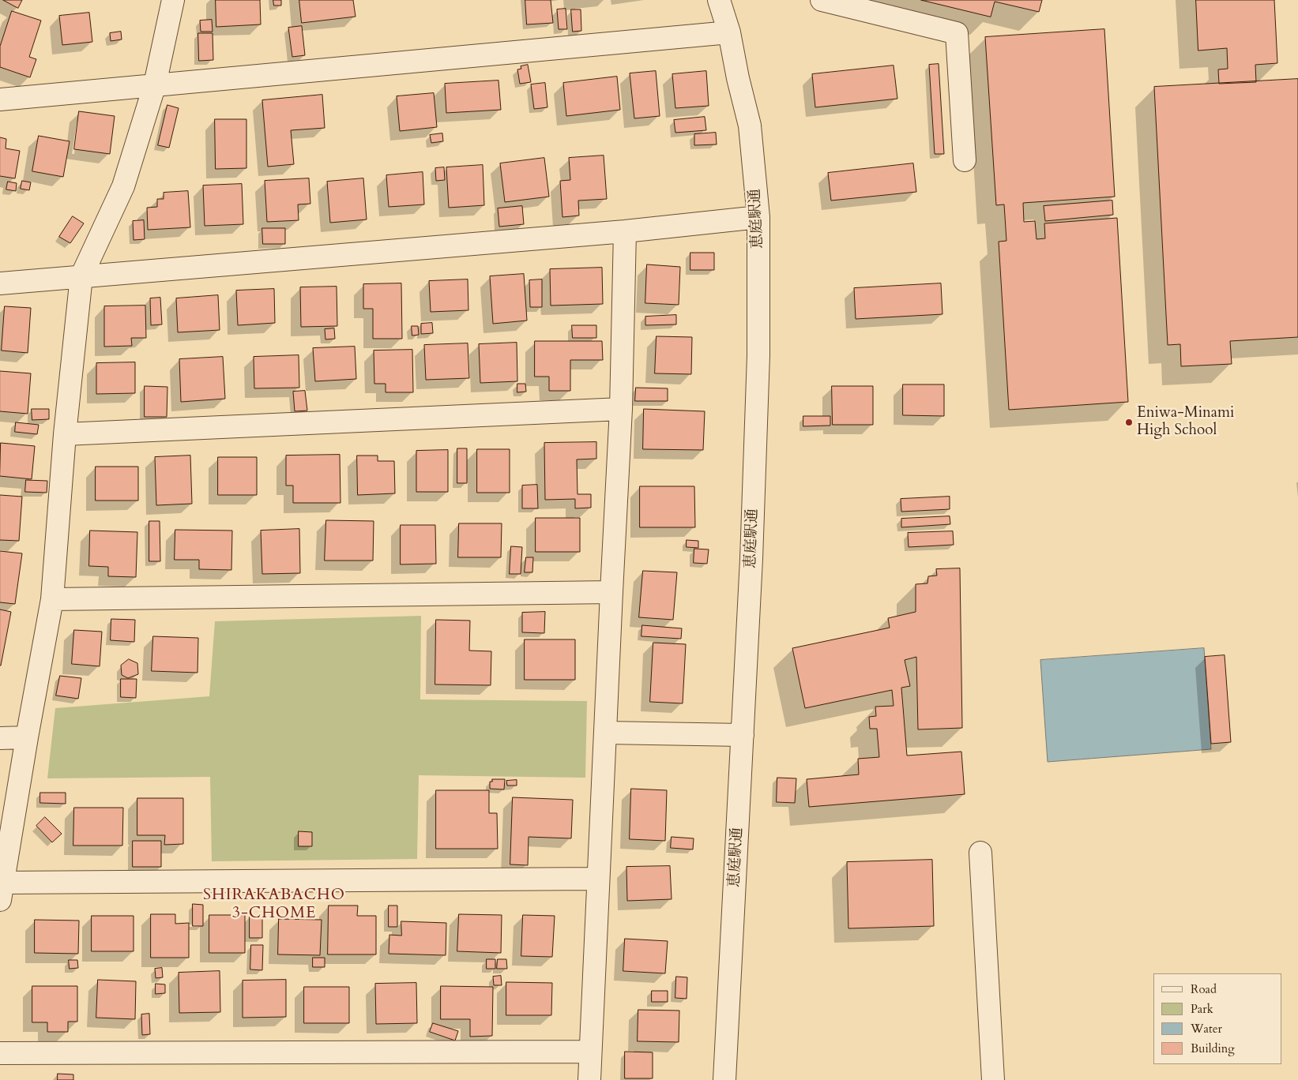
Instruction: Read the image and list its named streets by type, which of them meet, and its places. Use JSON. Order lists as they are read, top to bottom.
{
  "streets": {
    "street": ["恵庭駅通"]
  },
  "districts": ["SHIRAKABACHO 3-CHOME"],
  "places": ["Eniwa-Minami High School"],
  "legend": [
    "Road",
    "Park",
    "Water",
    "Building"
  ]
}
